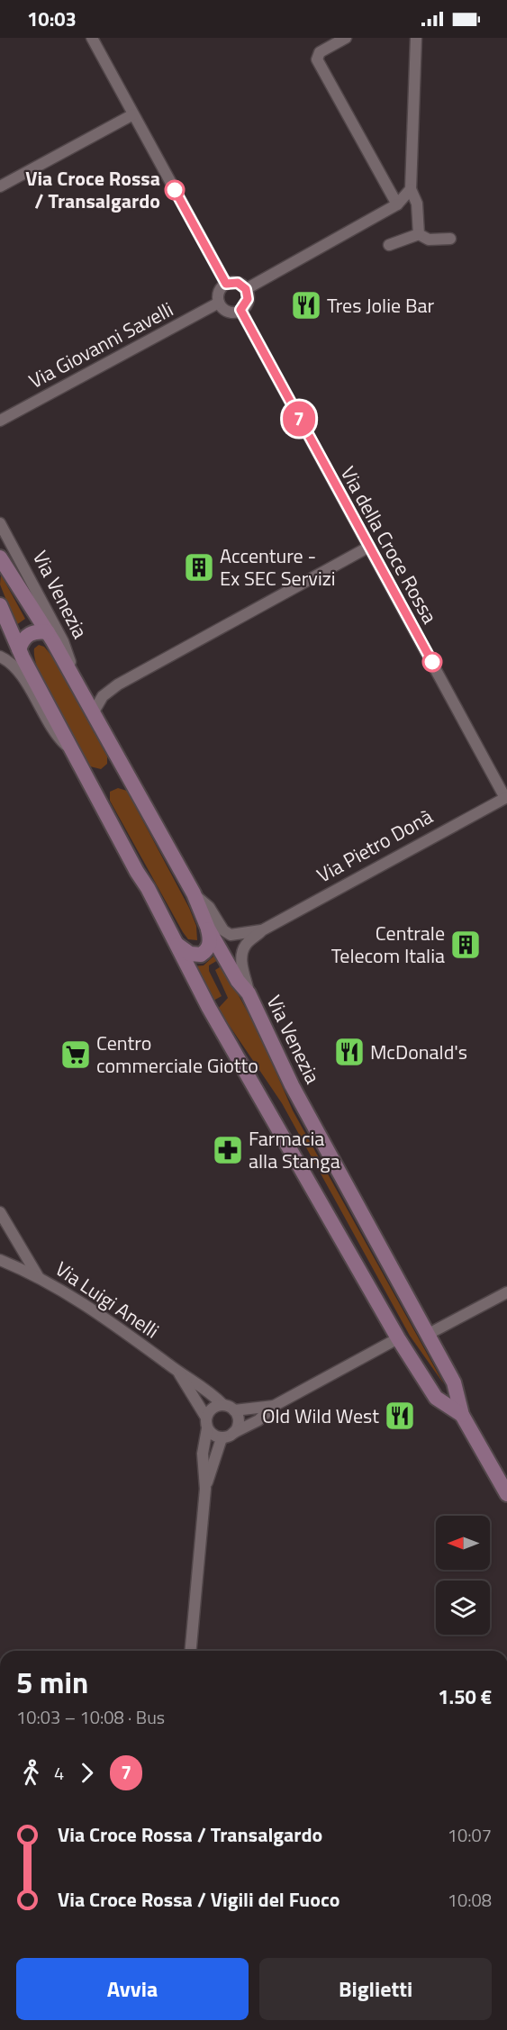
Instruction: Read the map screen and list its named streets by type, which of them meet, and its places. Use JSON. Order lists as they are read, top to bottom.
{
  "streets": {
    "main road": ["Via Venezia"],
    "street": [
      "Via Giovanni Savelli",
      "Via della Croce Rossa",
      "Via Pietro Donà",
      "Via Luigi Anelli"
    ]
  },
  "crossings": [
    ["Via Giovanni Savelli", "Via della Croce Rossa"],
    ["Via della Croce Rossa", "Via Pietro Donà"],
    ["Via Venezia", "Via Pietro Donà"]
  ],
  "places": {
    "other": ["Via Croce Rossa / Transalgardo"],
    "restaurant": ["Tres Jolie Bar", "McDonald's", "Old Wild West"],
    "building": ["Accenture - Ex SEC Servizi", "Centrale Telecom Italia"],
    "supermarket": ["Centro commerciale Giotto"],
    "pharmacy": ["Farmacia alla Stanga"]
  },
  "lines": ["bus line 7"],
  "north": "left",
  "page": {
    "status": "10:03",
    "on_map": "7",
    "heading": ["5 min", "10:03 – 10:08 · Bus", "1.50 €"],
    "legs": ["4", "7"],
    "list": [
      {
        "name": "Via Croce Rossa / Transalgardo",
        "value": "10:07"
      },
      {
        "name": "Via Croce Rossa / Vigili del Fuoco",
        "value": "10:08"
      }
    ],
    "buttons": ["Avvia", "Biglietti"]
  }
}
